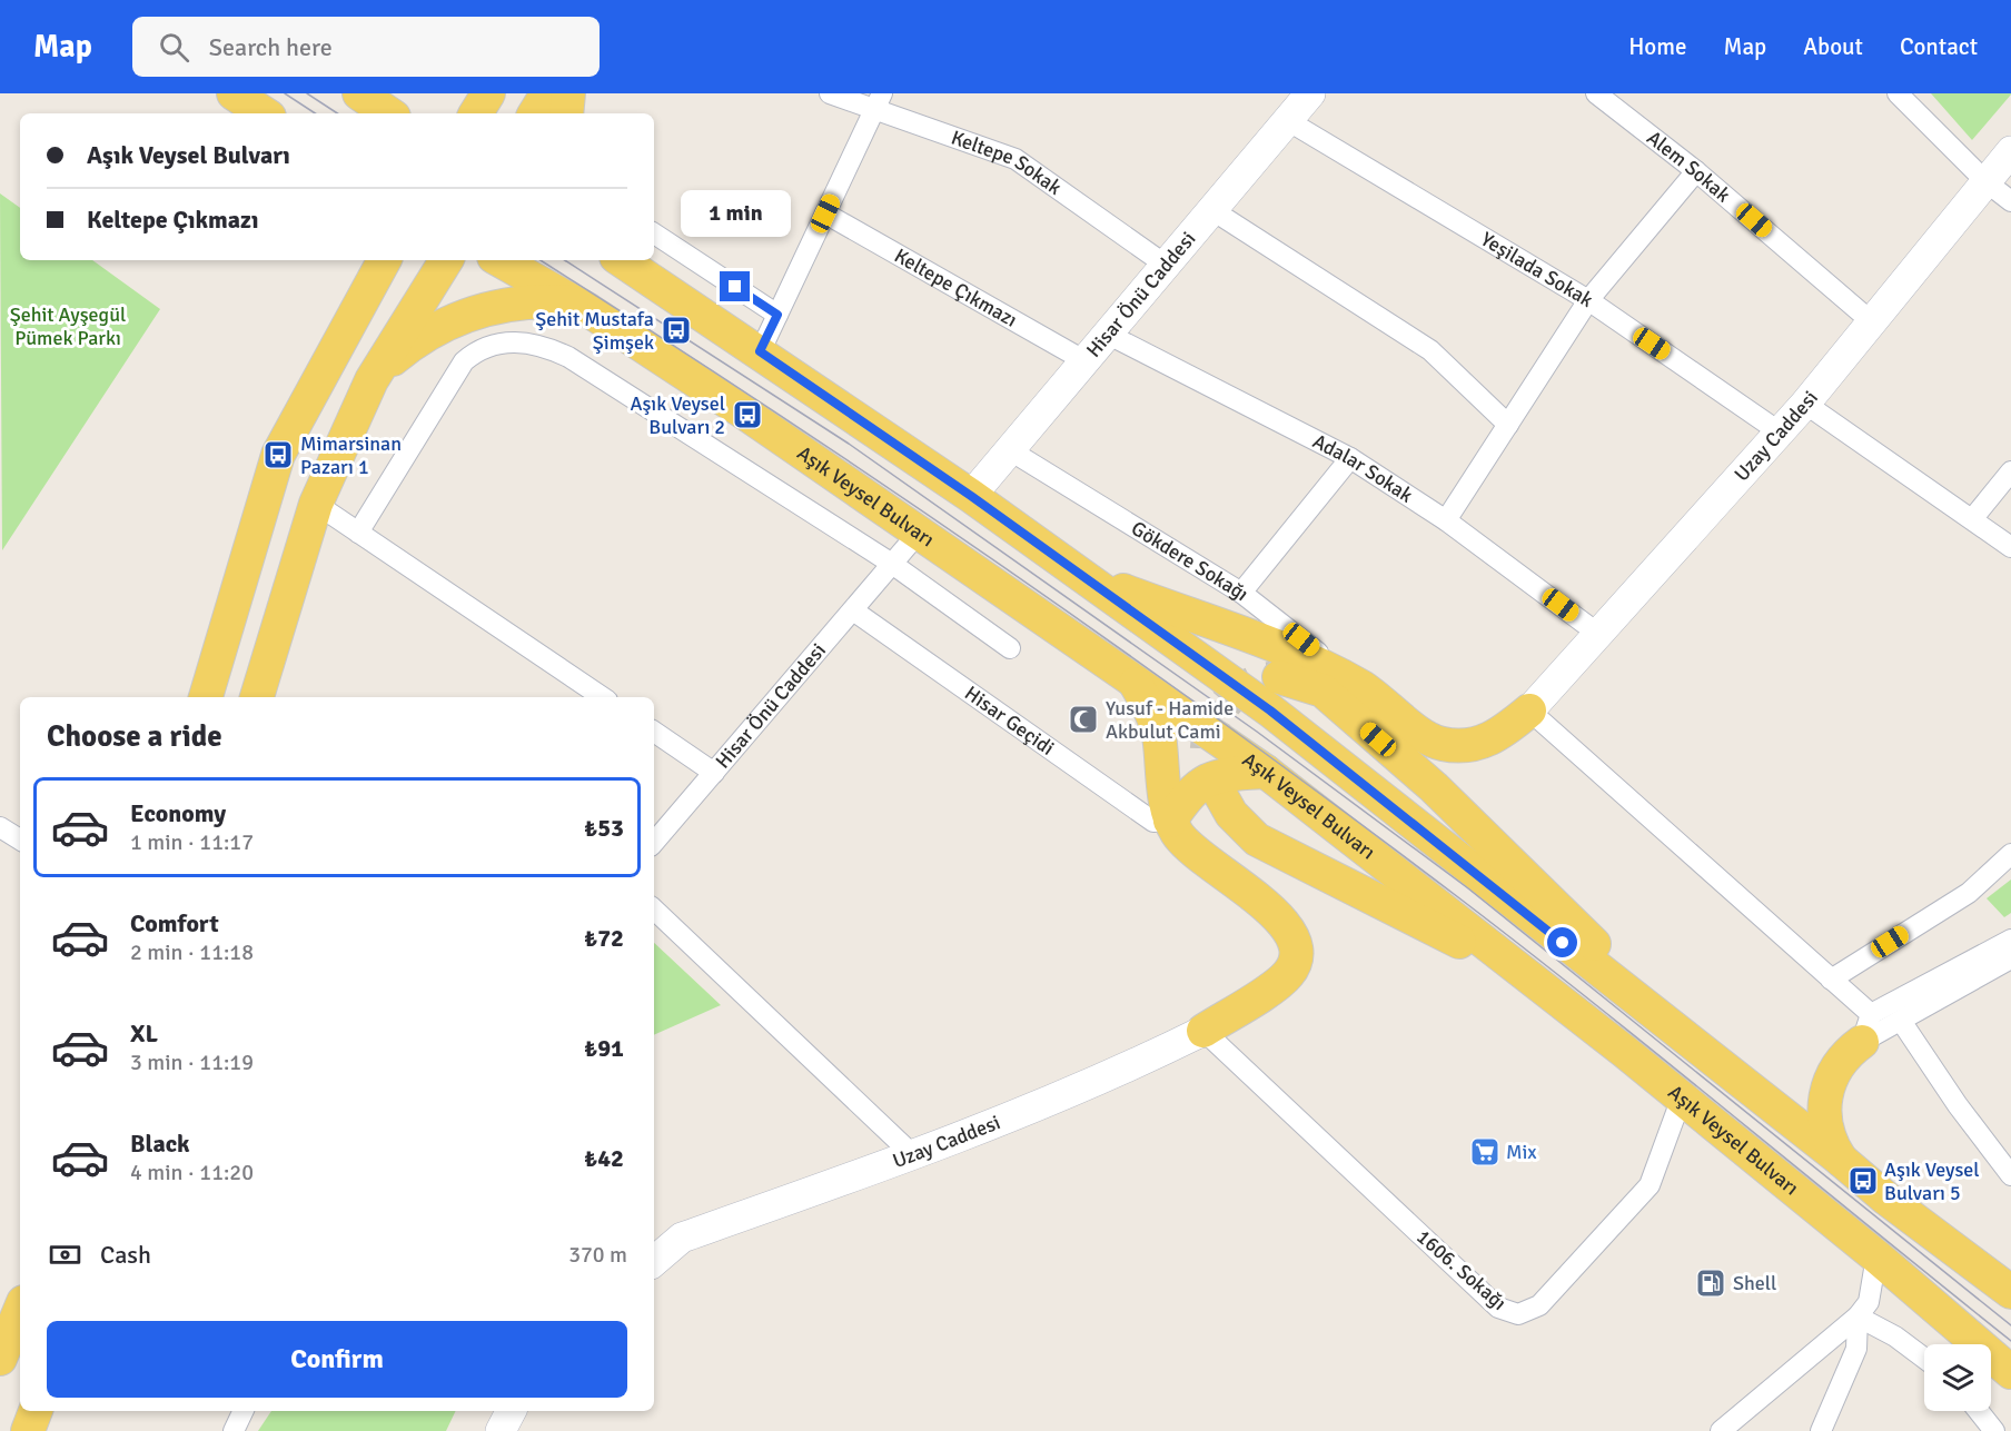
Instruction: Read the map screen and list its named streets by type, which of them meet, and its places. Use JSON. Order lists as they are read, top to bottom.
{
  "streets": {
    "main road": ["Hisar Önü Caddesi", "Uzay Caddesi", "Aşık Veysel Bulvarı"],
    "street": [
      "Keltepe Sokak",
      "Alem Sokak",
      "Yeşilada Sokak",
      "Keltepe Çıkmazı",
      "Adalar Sokak",
      "Gökdere Sokağı",
      "Hisar Geçidi",
      "1606. Sokağı"
    ]
  },
  "crossings": [
    ["Keltepe Sokak", "Hisar Önü Caddesi"],
    ["Alem Sokak", "Uzay Caddesi"],
    ["Yeşilada Sokak", "Hisar Önü Caddesi"],
    ["Yeşilada Sokak", "Uzay Caddesi"],
    ["Keltepe Çıkmazı", "Hisar Önü Caddesi"],
    ["Hisar Önü Caddesi", "Adalar Sokak"],
    ["Hisar Önü Caddesi", "Aşık Veysel Bulvarı"],
    ["Hisar Önü Caddesi", "Gökdere Sokağı"],
    ["Hisar Önü Caddesi", "Hisar Geçidi"],
    ["Uzay Caddesi", "Adalar Sokak"],
    ["Uzay Caddesi", "1606. Sokağı"],
    ["Aşık Veysel Bulvarı", "1606. Sokağı"]
  ],
  "parks": ["Şehit Ayşegül Pümek Parkı"],
  "places": {
    "bus stop": [
      "Şehit Mustafa Şimşek",
      "Aşık Veysel Bulvarı 2",
      "Mimarsinan Pazarı 1",
      "Aşık Veysel Bulvarı 5"
    ],
    "mosque": ["Yusuf - Hamide Akbulut Cami"],
    "supermarket": ["Mix"],
    "fuel station": ["Shell"]
  },
  "page": {
    "header": "Map",
    "search": "Search here",
    "nav": [
      "Home",
      "Map",
      "About",
      "Contact"
    ],
    "banner": ["Aşık Veysel Bulvarı", "Keltepe Çıkmazı"],
    "bubble": "1 min",
    "heading": "Choose a ride",
    "list": [
      {
        "name": "Economy",
        "note": "1 min · 11:17",
        "value": "₺53"
      },
      {
        "name": "Comfort",
        "note": "2 min · 11:18",
        "value": "₺72"
      },
      {
        "name": "XL",
        "note": "3 min · 11:19",
        "value": "₺91"
      },
      {
        "name": "Black",
        "note": "4 min · 11:20",
        "value": "₺42"
      }
    ],
    "pay": ["Cash", "370 m"],
    "buttons": "Confirm"
  }
}
